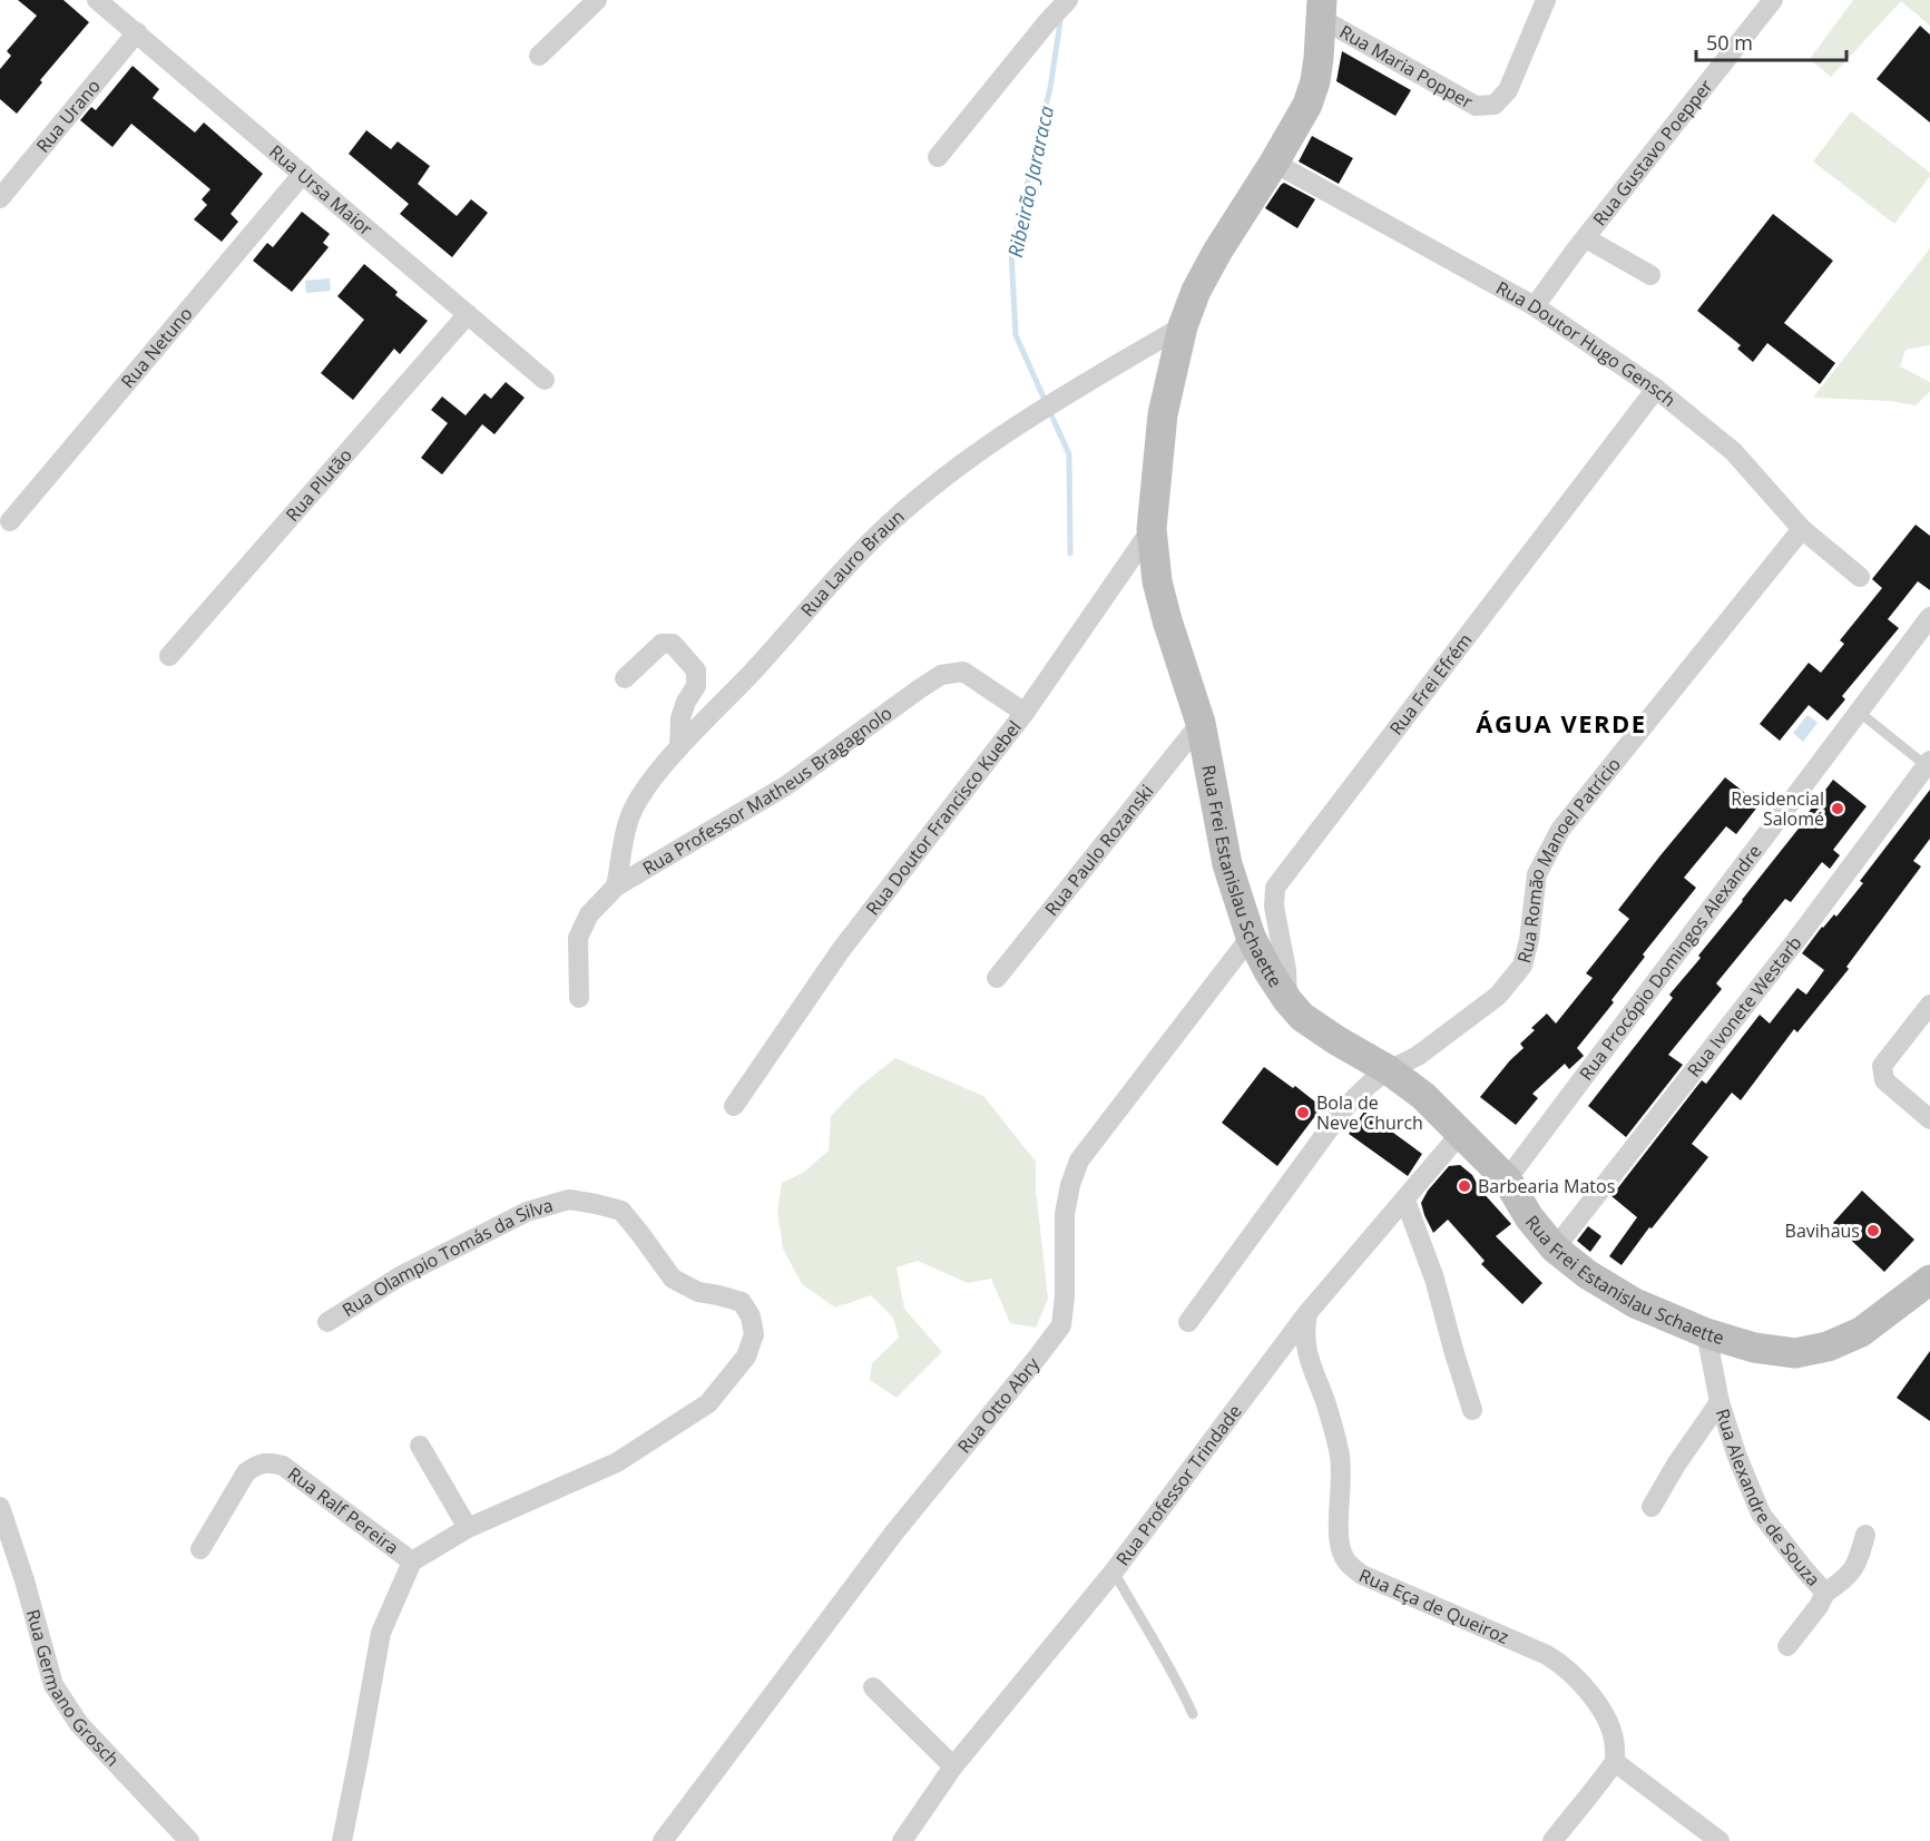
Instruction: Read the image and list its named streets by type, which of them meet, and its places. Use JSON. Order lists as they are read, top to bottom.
{
  "streets": {
    "main road": ["Rua Frei Estanislau Schaette"],
    "street": [
      "Rua Maria Popper",
      "Rua Urano",
      "Rua Gustavo Poepper",
      "Rua Ursa Maior",
      "Rua Doutor Hugo Gensch",
      "Rua Netuno",
      "Rua Plutão",
      "Rua Lauro Braun",
      "Rua Frei Efrém",
      "Rua Professor Matheus Bragagnolo",
      "Rua Doutor Francisco Kuebel",
      "Rua Paulo Rozanski",
      "Rua Romão Manoel Patrício",
      "Rua Procópio Domingos Alexandre",
      "Rua Ivonete Westarb",
      "Rua Olampio Tomás da Silva",
      "Rua Otto Abry",
      "Rua Professor Trindade",
      "Rua Alexandre de Souza",
      "Rua Ralf Pereira",
      "Rua Eça de Queiroz",
      "Rua Germano Grosch"
    ]
  },
  "crossings": [
    ["Rua Maria Popper", "Rua Frei Estanislau Schaette"],
    ["Rua Urano", "Rua Ursa Maior"],
    ["Rua Gustavo Poepper", "Rua Doutor Hugo Gensch"],
    ["Rua Ursa Maior", "Rua Netuno"],
    ["Rua Ursa Maior", "Rua Plutão"],
    ["Rua Doutor Hugo Gensch", "Rua Frei Efrém"],
    ["Rua Doutor Hugo Gensch", "Rua Romão Manoel Patrício"],
    ["Rua Doutor Hugo Gensch", "Rua Frei Estanislau Schaette"],
    ["Rua Lauro Braun", "Rua Professor Matheus Bragagnolo"],
    ["Rua Lauro Braun", "Rua Frei Estanislau Schaette"],
    ["Rua Frei Efrém", "Rua Frei Estanislau Schaette"],
    ["Rua Professor Matheus Bragagnolo", "Rua Doutor Francisco Kuebel"],
    ["Rua Doutor Francisco Kuebel", "Rua Frei Estanislau Schaette"],
    ["Rua Paulo Rozanski", "Rua Frei Estanislau Schaette"],
    ["Rua Romão Manoel Patrício", "Rua Frei Estanislau Schaette"],
    ["Rua Frei Estanislau Schaette", "Rua Procópio Domingos Alexandre"],
    ["Rua Frei Estanislau Schaette", "Rua Ivonete Westarb"],
    ["Rua Frei Estanislau Schaette", "Rua Otto Abry"],
    ["Rua Frei Estanislau Schaette", "Rua Professor Trindade"],
    ["Rua Frei Estanislau Schaette", "Rua Alexandre de Souza"],
    ["Rua Professor Trindade", "Rua Eça de Queiroz"]
  ],
  "districts": ["ÁGUA VERDE"],
  "water": ["Ribeirão Jararaca"],
  "places": [
    "Residencial Salomé",
    "Bola de Neve Church",
    "Barbearia Matos",
    "Bavihaus"
  ],
  "scale_bar": "50 m"
}
